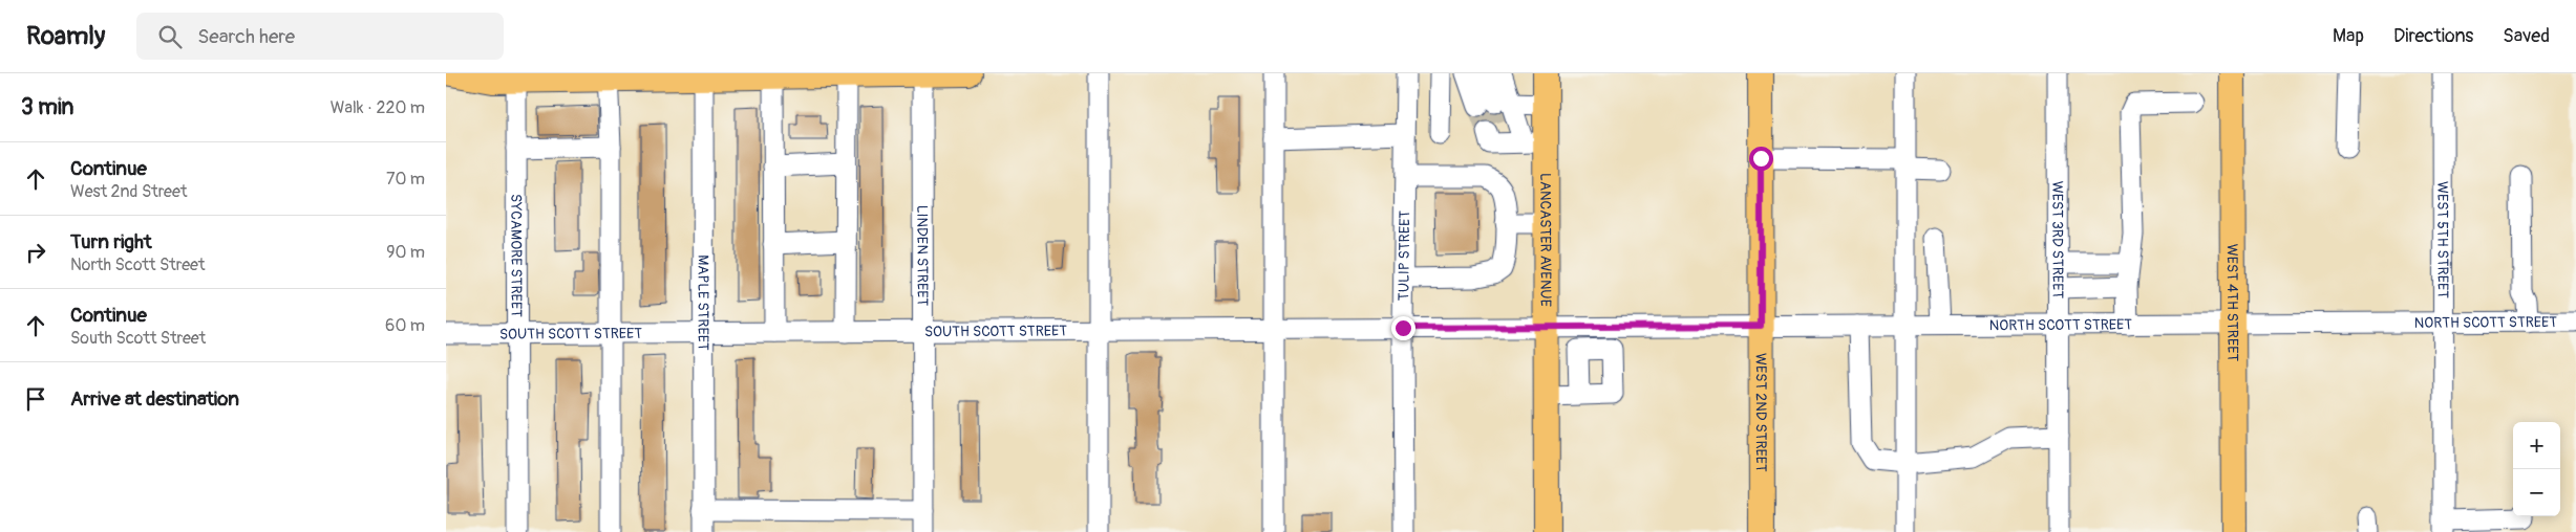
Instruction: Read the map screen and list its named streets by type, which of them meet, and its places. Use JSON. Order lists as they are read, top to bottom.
{
  "streets": {
    "main road": ["LANCASTER AVENUE", "WEST 4TH STREET", "WEST 2ND STREET"],
    "street": [
      "WEST 3RD STREET",
      "WEST 5TH STREET",
      "SYCAMORE STREET",
      "LINDEN STREET",
      "TULIP STREET",
      "MAPLE STREET",
      "NORTH SCOTT STREET",
      "SOUTH SCOTT STREET"
    ]
  },
  "crossings": [
    ["LANCASTER AVENUE", "NORTH SCOTT STREET"],
    ["LANCASTER AVENUE", "SOUTH SCOTT STREET"],
    ["WEST 3RD STREET", "NORTH SCOTT STREET"],
    ["WEST 5TH STREET", "NORTH SCOTT STREET"],
    ["SYCAMORE STREET", "SOUTH SCOTT STREET"],
    ["LINDEN STREET", "SOUTH SCOTT STREET"],
    ["TULIP STREET", "SOUTH SCOTT STREET"],
    ["MAPLE STREET", "SOUTH SCOTT STREET"],
    ["WEST 4TH STREET", "NORTH SCOTT STREET"],
    ["NORTH SCOTT STREET", "SOUTH SCOTT STREET"],
    ["NORTH SCOTT STREET", "WEST 2ND STREET"]
  ],
  "page": {
    "header": "Roamly",
    "search": "Search here",
    "nav": ["Map", "Directions", "Saved"],
    "heading": ["3 min", "Walk · 220 m"],
    "list": [
      ["Continue", "West 2nd Street", "70 m"],
      ["Turn right", "North Scott Street", "90 m"],
      ["Continue", "South Scott Street", "60 m"],
      "Arrive at destination"
    ],
    "map_buttons": ["+", "−"]
  }
}
